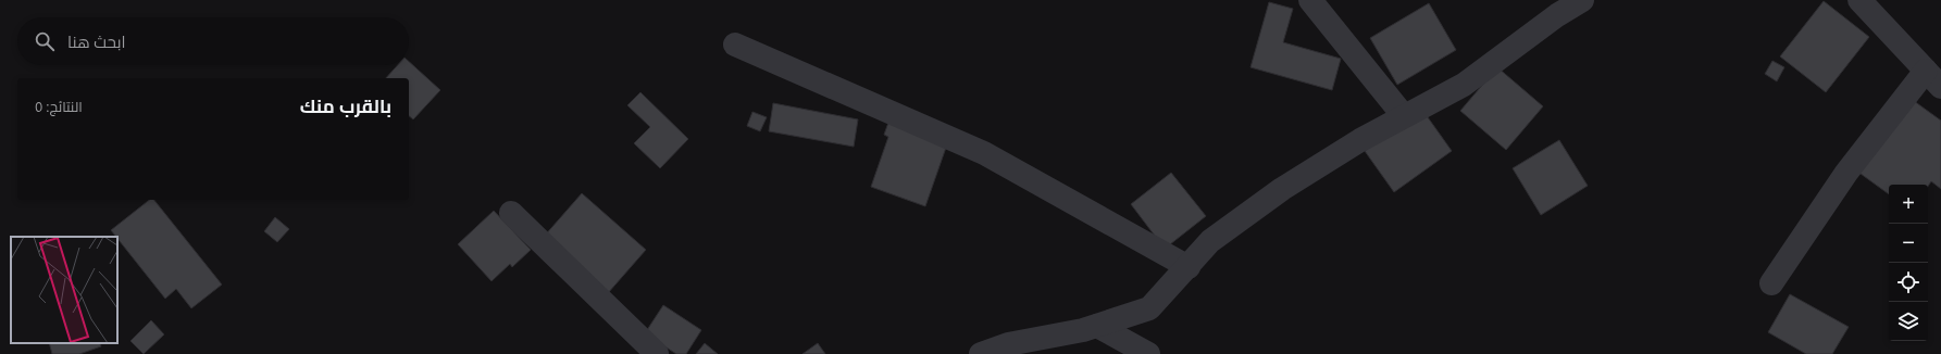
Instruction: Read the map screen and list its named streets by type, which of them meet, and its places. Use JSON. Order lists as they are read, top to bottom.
{
  "page": {
    "search": "ابحث هنا",
    "heading": ["بالقرب منك", "النتائج: 0"],
    "map_buttons": ["+", "−"]
  }
}
